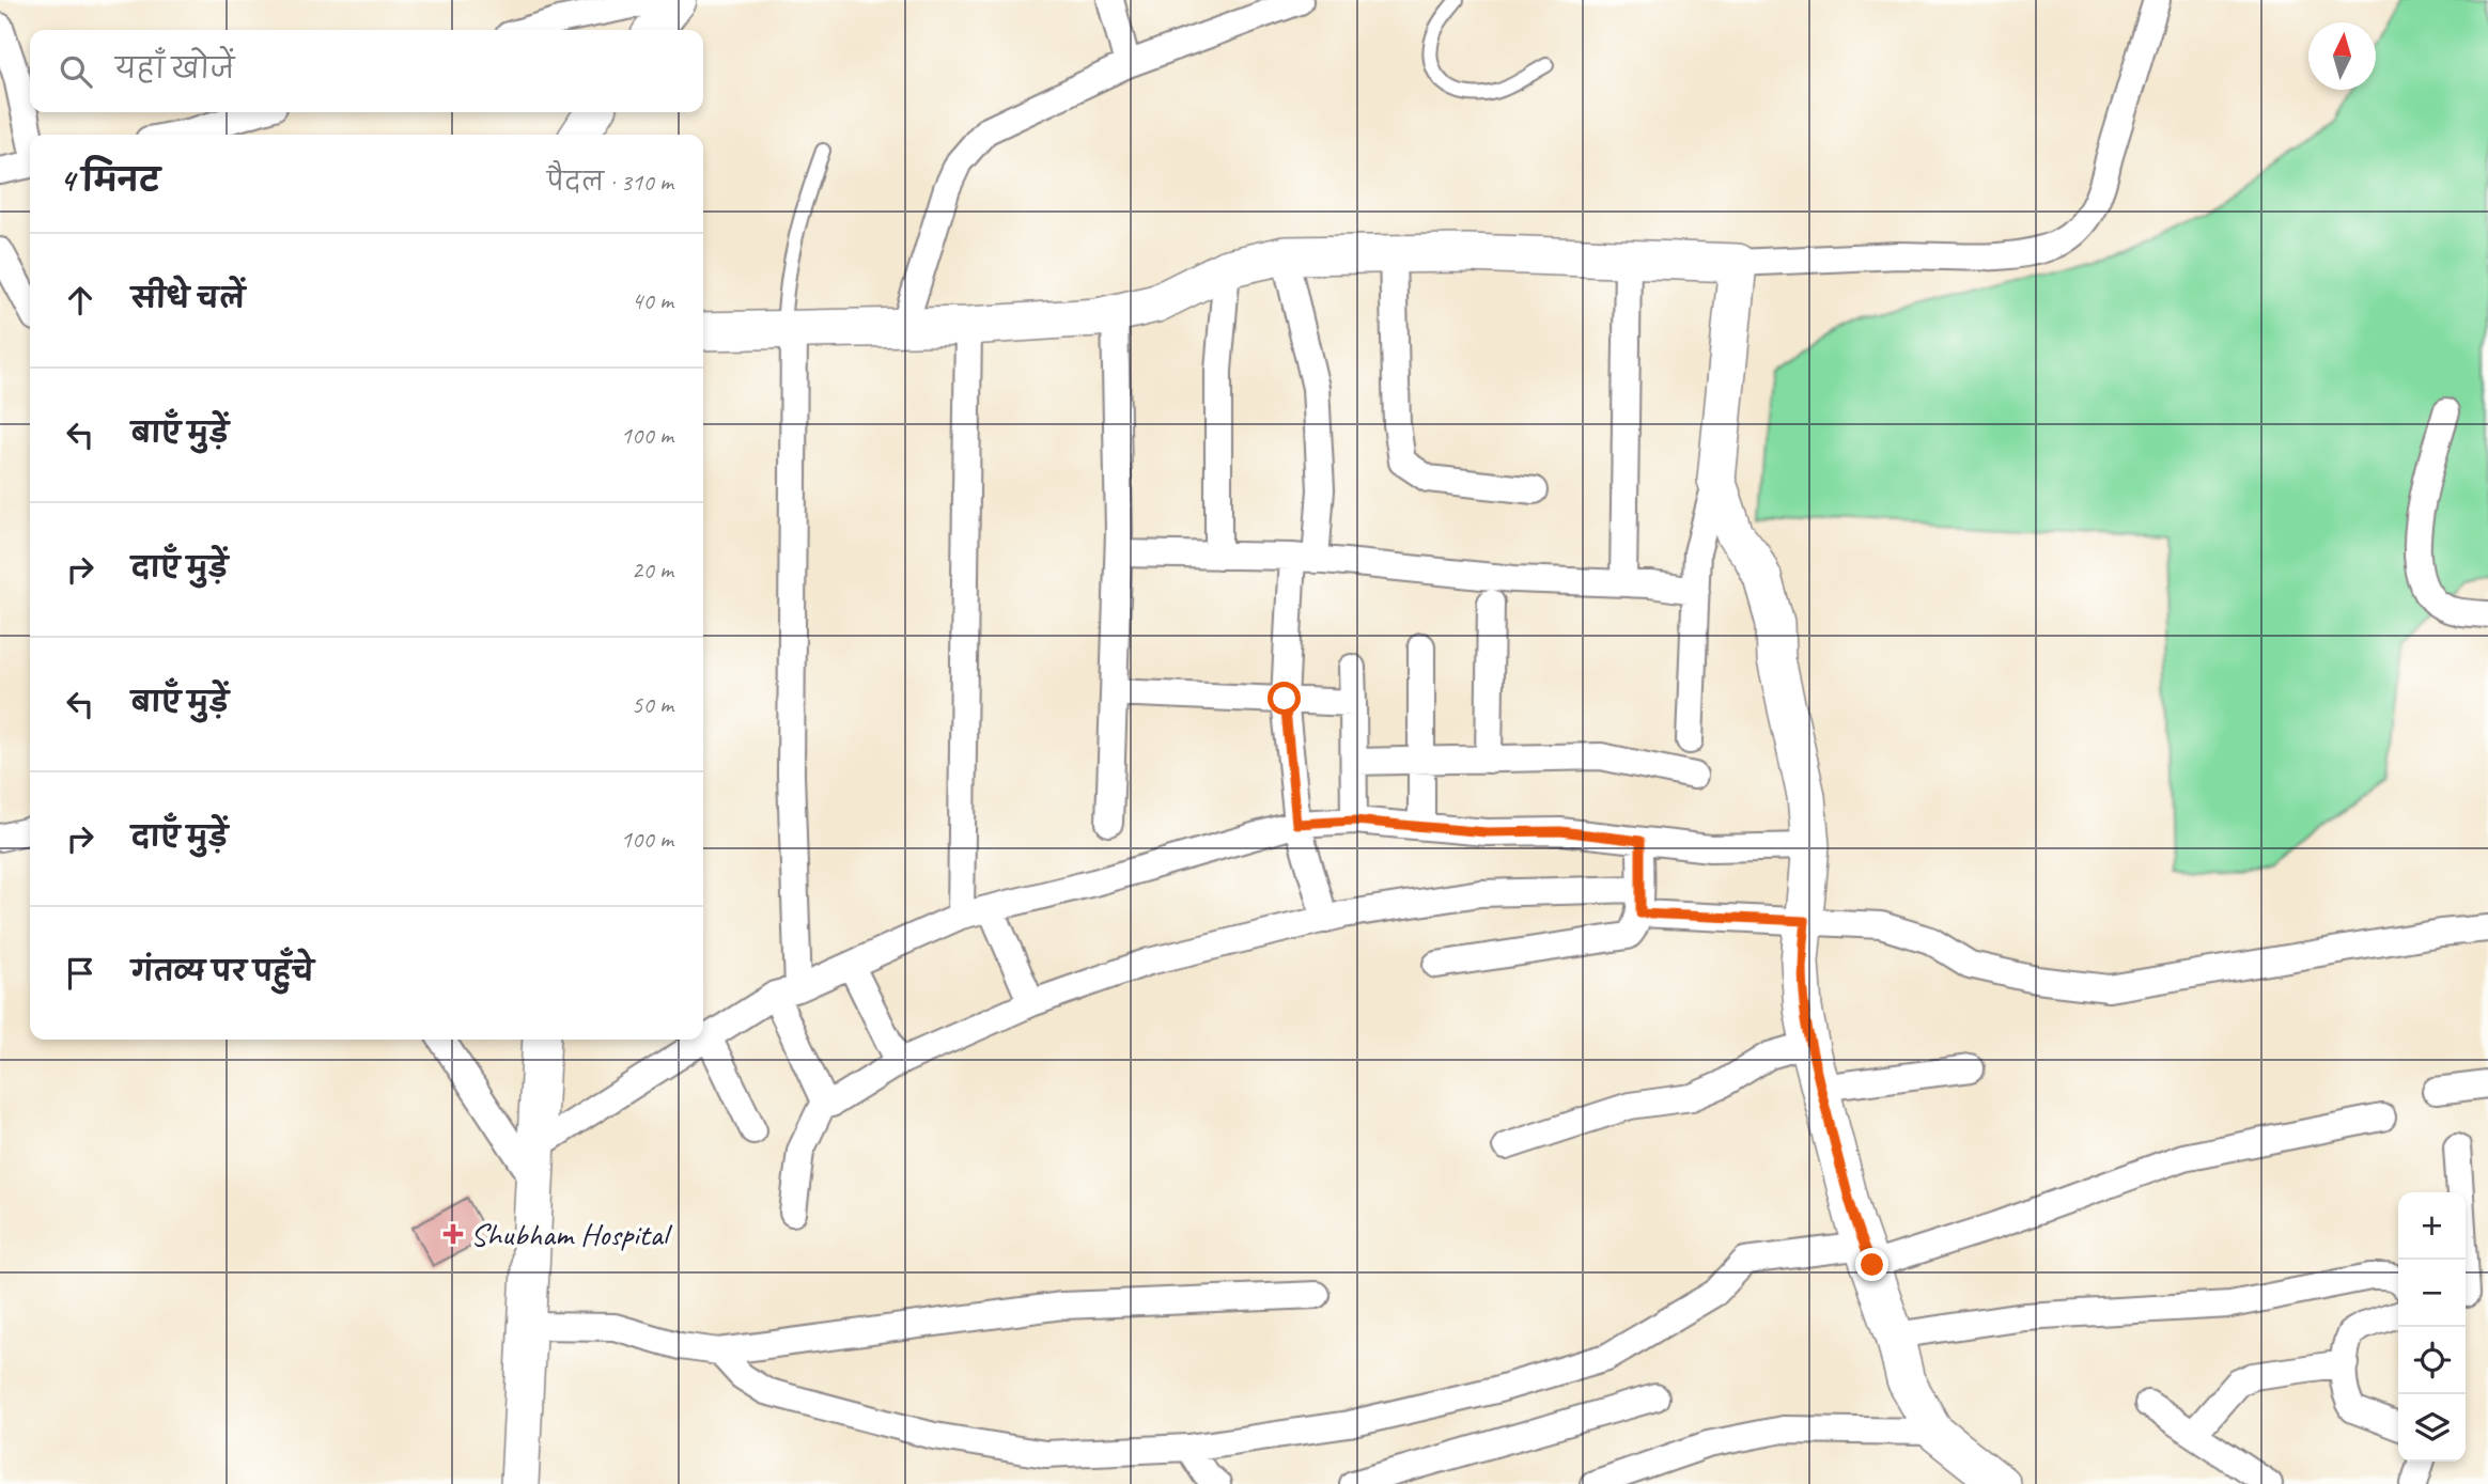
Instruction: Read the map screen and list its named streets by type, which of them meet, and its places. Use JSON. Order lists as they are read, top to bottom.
{
  "places": {
    "health": ["Shubham Hospital"]
  },
  "north": "top",
  "page": {
    "search": "यहाँ खोजें",
    "heading": ["4 मिनट", "पैदल · 310 m"],
    "list": [
      ["सीधे चलें", "40 m"],
      ["बाएँ मुड़ें", "100 m"],
      ["दाएँ मुड़ें", "20 m"],
      ["बाएँ मुड़ें", "50 m"],
      ["दाएँ मुड़ें", "100 m"],
      "गंतव्य पर पहुँचे"
    ],
    "map_buttons": ["+", "−"]
  }
}
